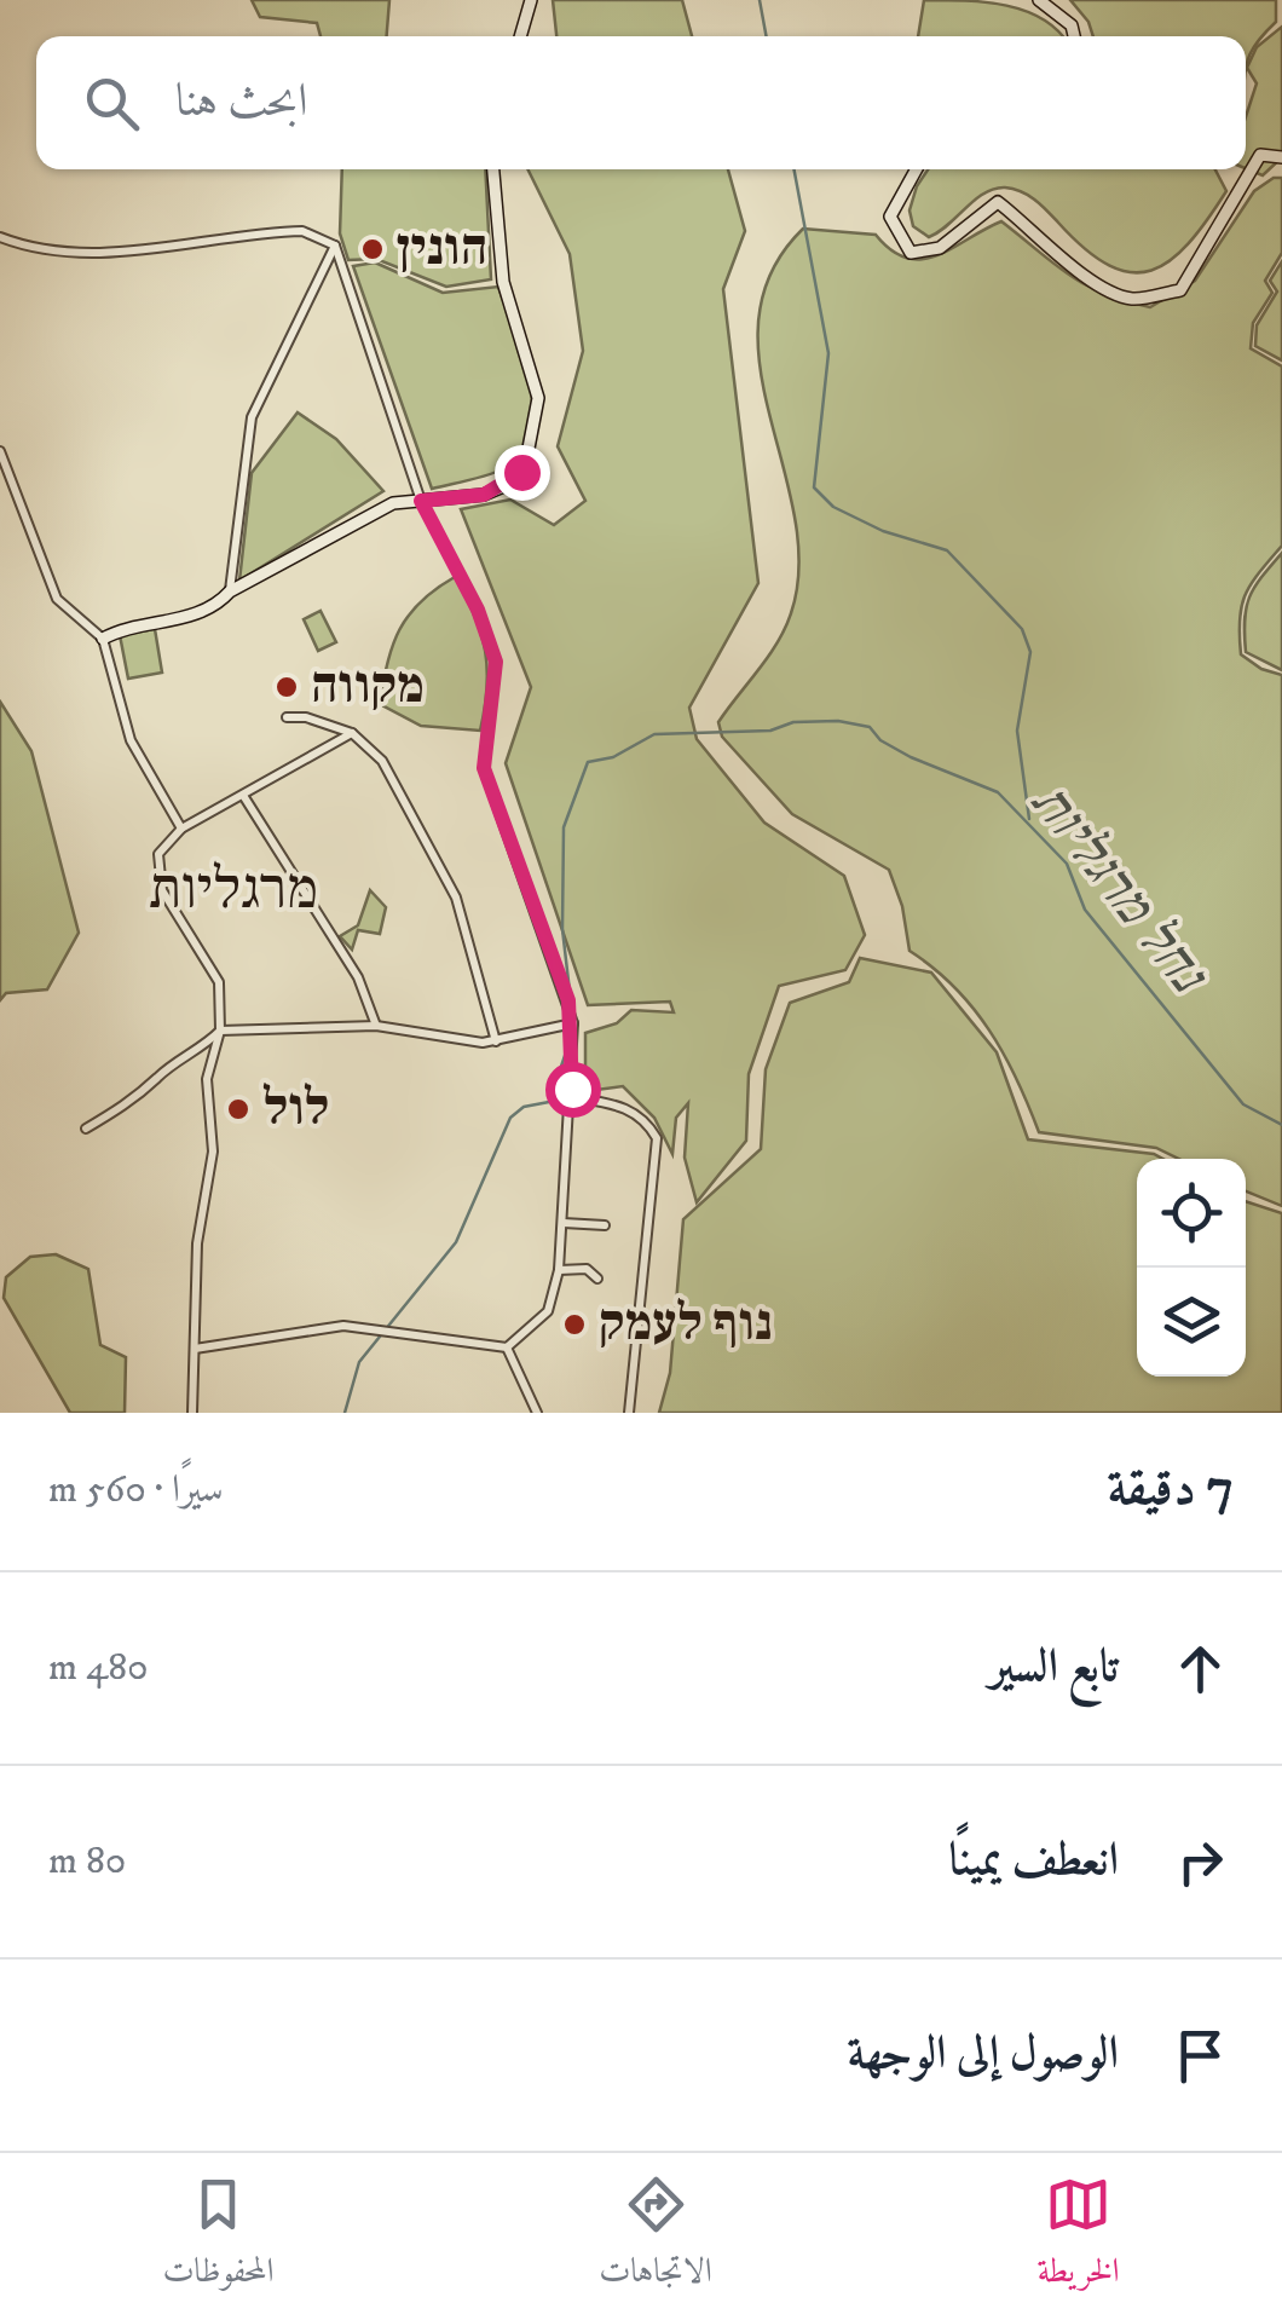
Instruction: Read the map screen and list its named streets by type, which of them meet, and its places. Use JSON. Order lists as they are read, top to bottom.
{
  "districts": ["מרגליות"],
  "water": ["נחל מרגליות"],
  "places": [
    "הונין",
    "מקווה",
    "לול",
    "נוף לעמק"
  ],
  "page": {
    "search": "ابحث هنا",
    "heading": ["7 دقيقة", "سيرًا · 560 m"],
    "list": [
      ["تابع السير", "480 m"],
      ["انعطف يمينًا", "80 m"],
      "الوصول إلى الوجهة"
    ],
    "nav": ["الخريطة", "الاتجاهات", "المحفوظات"]
  }
}
